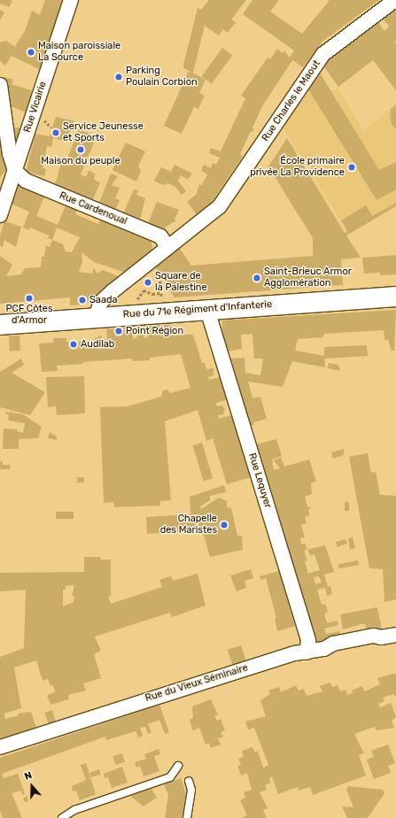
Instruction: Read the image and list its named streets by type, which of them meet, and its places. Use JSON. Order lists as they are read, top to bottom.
{
  "streets": {
    "main road": ["Rue du 71e Régiment d'Infanterie"],
    "street": [
      "Rue Charles le Maout",
      "Rue Vicairie",
      "Rue Cardenoual",
      "Rue Lequyer",
      "Rue du Vieux Séminaire"
    ]
  },
  "crossings": [
    ["Rue Charles le Maout", "Rue Cardenoual"],
    ["Rue Charles le Maout", "Rue du 71e Régiment d'Infanterie"],
    ["Rue Vicairie", "Rue Cardenoual"],
    ["Rue du 71e Régiment d'Infanterie", "Rue Lequyer"],
    ["Rue Lequyer", "Rue du Vieux Séminaire"]
  ],
  "places": [
    "Maison paroissiale La Source",
    "Parking Poulain Corbion",
    "Service Jeunesse et Sports",
    "Maison du peuple",
    "École primaire privée La Providence",
    "Saint-Brieuc Armor Agglomération",
    "Square de la Palestine",
    "PCF Côtes d'Armor",
    "Saada",
    "Point Région",
    "Audilab",
    "Chapelle des Maristes"
  ],
  "north": "top"
}
